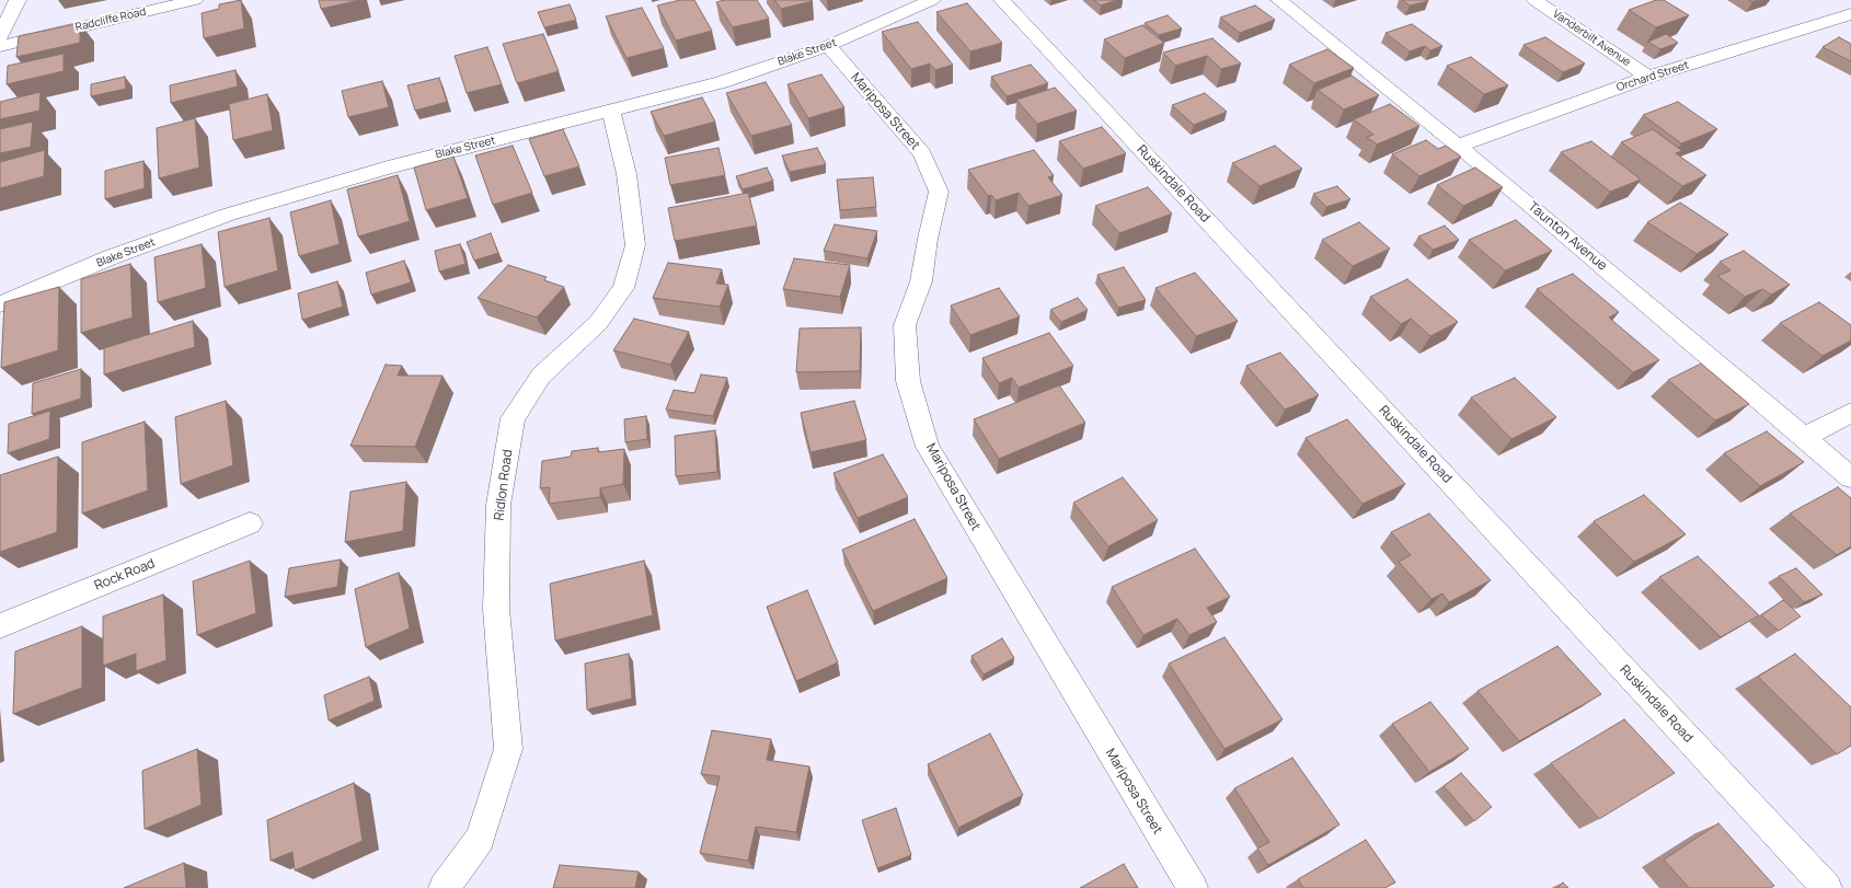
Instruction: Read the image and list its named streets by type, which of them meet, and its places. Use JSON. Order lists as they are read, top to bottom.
{
  "streets": {
    "street": [
      "Radcliffe Road",
      "Vanderbilt Avenue",
      "Blake Street",
      "Orchard Street",
      "Mariposa Street",
      "Ruskindale Road",
      "Taunton Avenue",
      "Ridlon Road",
      "Rock Road"
    ]
  },
  "crossings": [
    ["Vanderbilt Avenue", "Orchard Street"],
    ["Blake Street", "Mariposa Street"],
    ["Blake Street", "Ridlon Road"],
    ["Orchard Street", "Taunton Avenue"]
  ]
}
